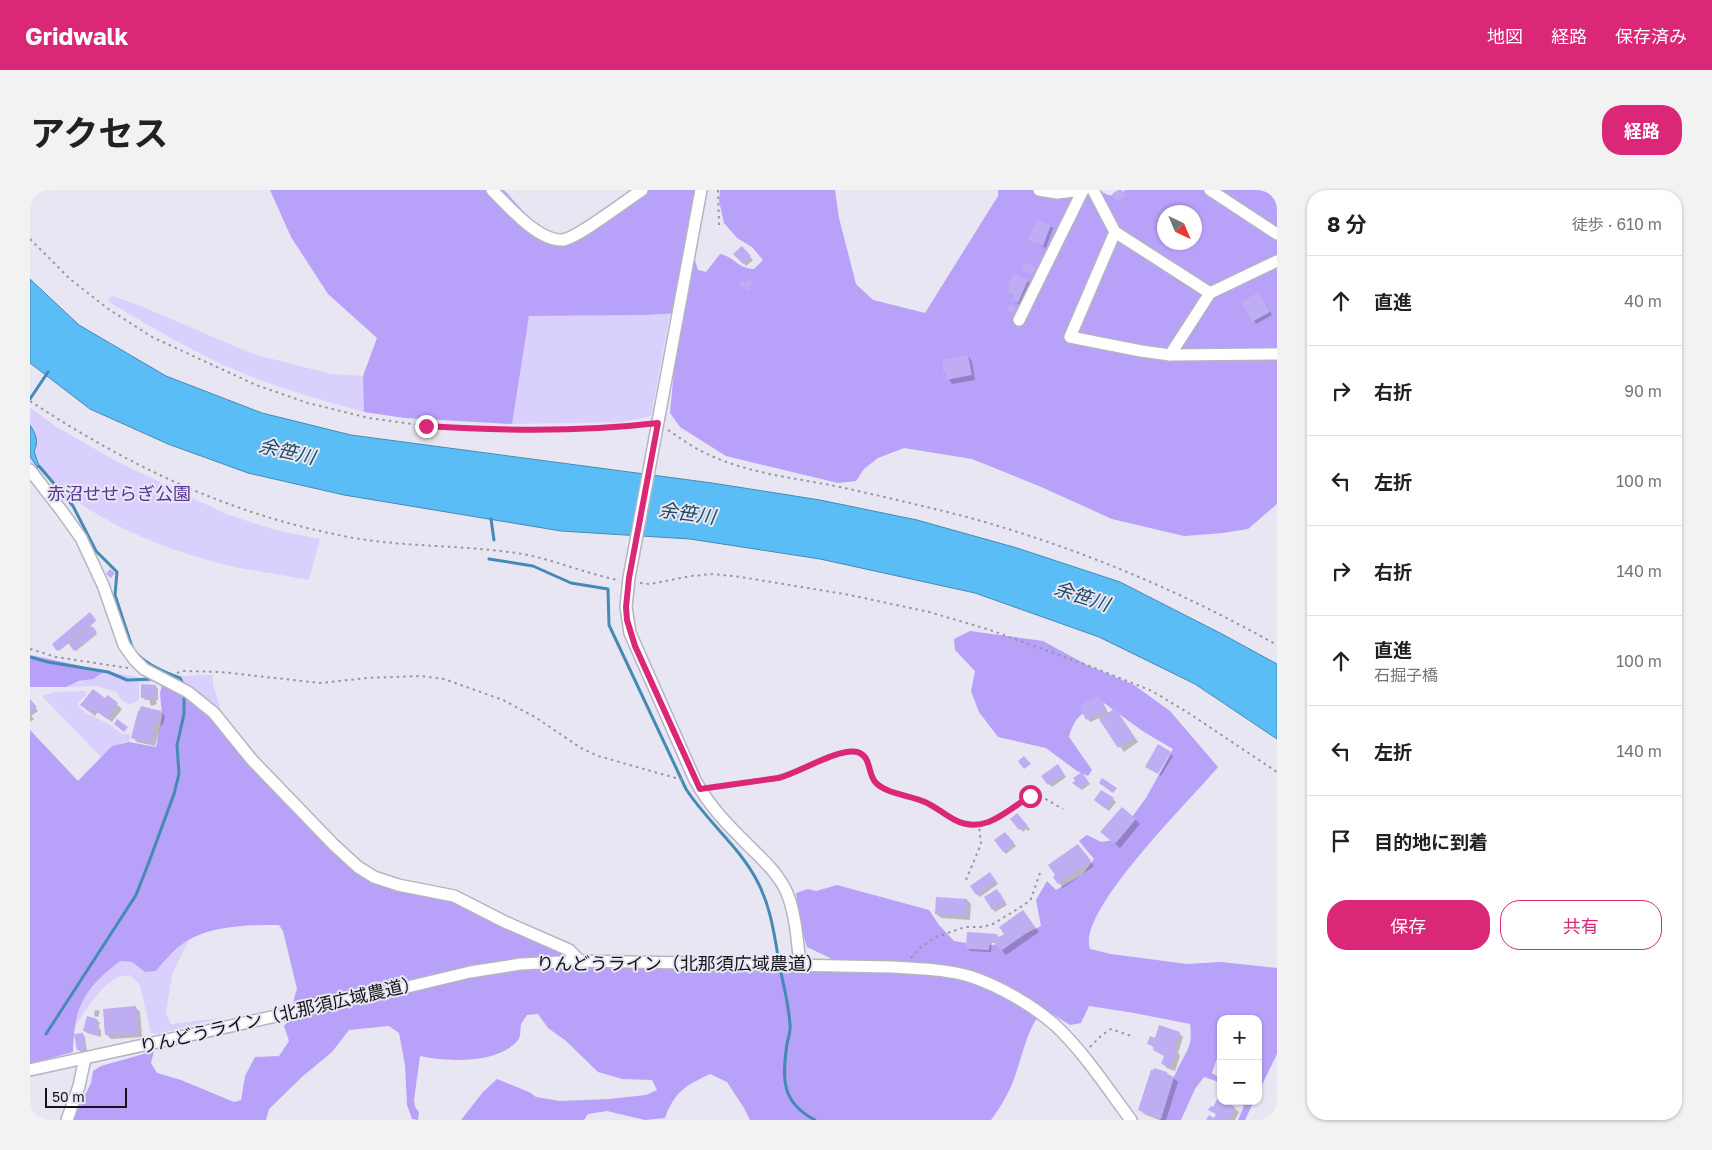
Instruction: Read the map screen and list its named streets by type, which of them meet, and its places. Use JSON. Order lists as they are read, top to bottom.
{
  "streets": {
    "street": ["りんどうライン（北那須広域農道）"]
  },
  "water": ["余笹川"],
  "parks": ["赤沼せせらぎ公園"],
  "scale_bar": "50 m",
  "north": "bottom right",
  "page": {
    "header": "Gridwalk",
    "nav": ["地図", "経路", "保存済み"],
    "title": "アクセス",
    "buttons": [
      "経路",
      ["保存", "共有"]
    ],
    "heading": ["8 分", "徒歩 · 610 m"],
    "list": [
      ["直進", "40 m"],
      ["右折", "90 m"],
      ["左折", "100 m"],
      ["右折", "140 m"],
      ["直進", "石掘子橋", "100 m"],
      ["左折", "140 m"],
      "目的地に到着"
    ],
    "map_buttons": ["+", "−"],
    "scale": "50 m"
  }
}
